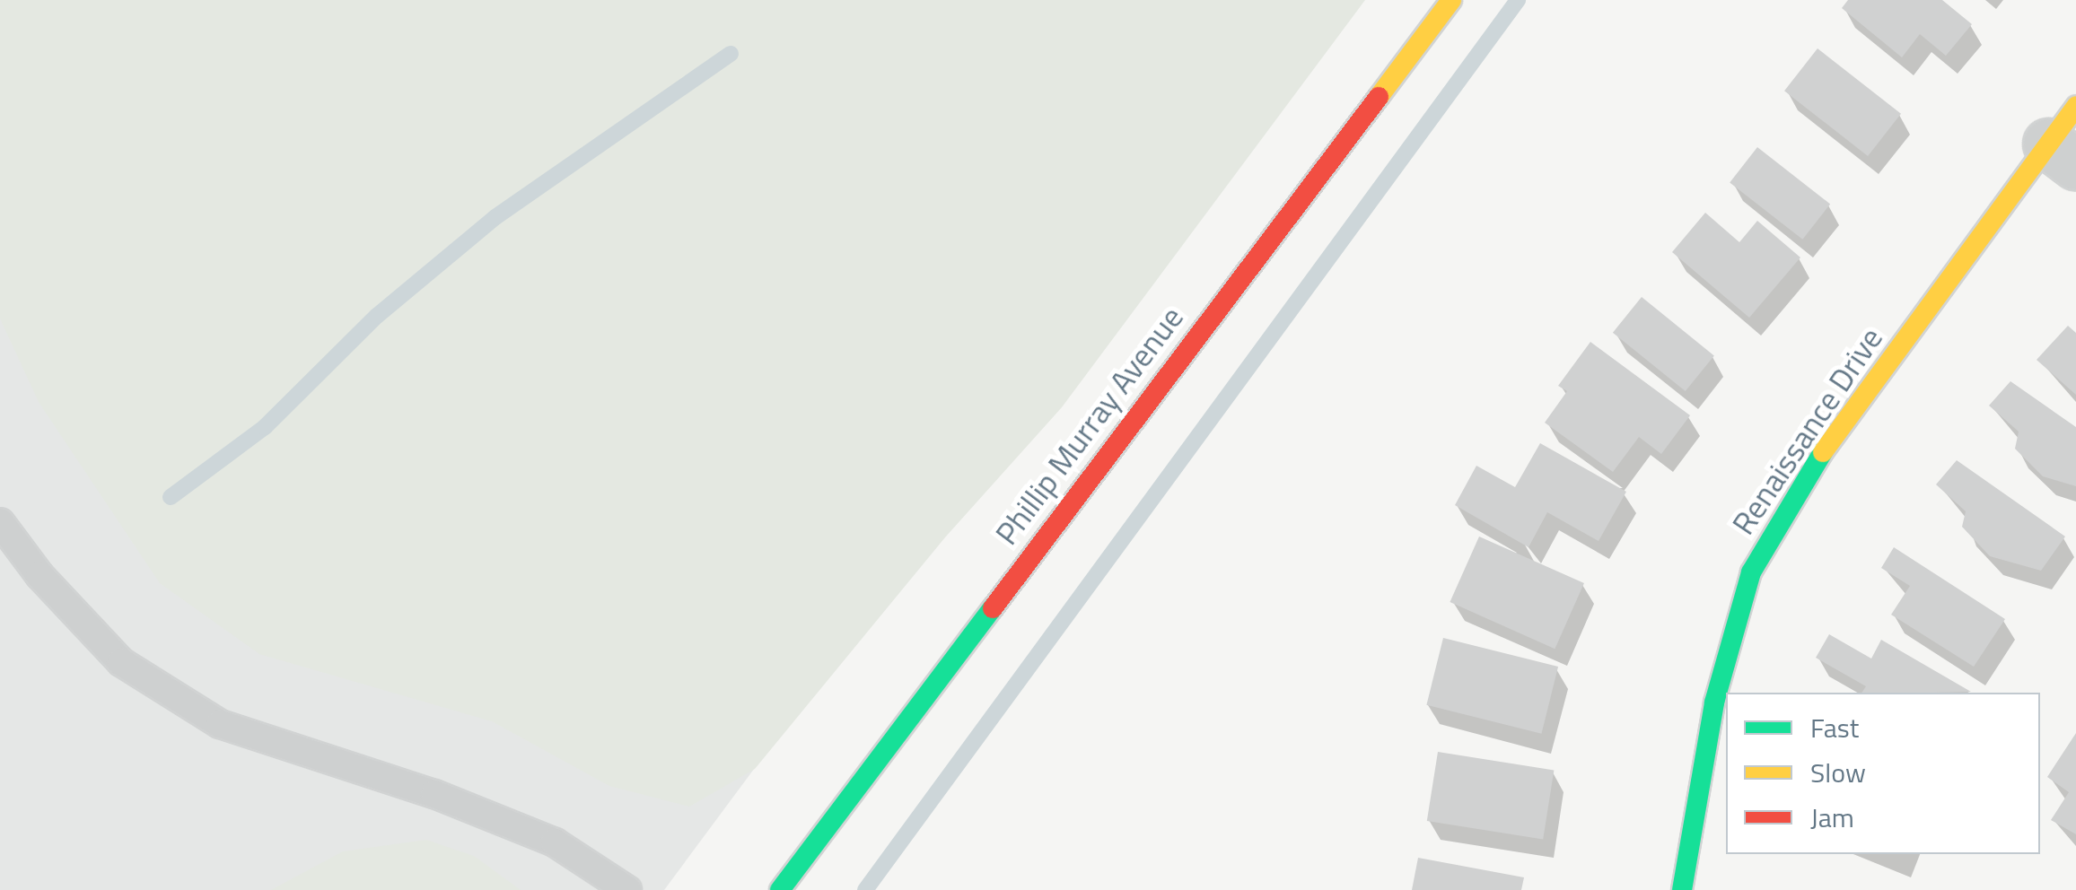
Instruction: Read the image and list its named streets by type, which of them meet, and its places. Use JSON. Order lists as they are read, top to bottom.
{
  "streets": {
    "main road": ["Phillip Murray Avenue", "Renaissance Drive"]
  },
  "legend": ["Fast", "Slow", "Jam"]
}
